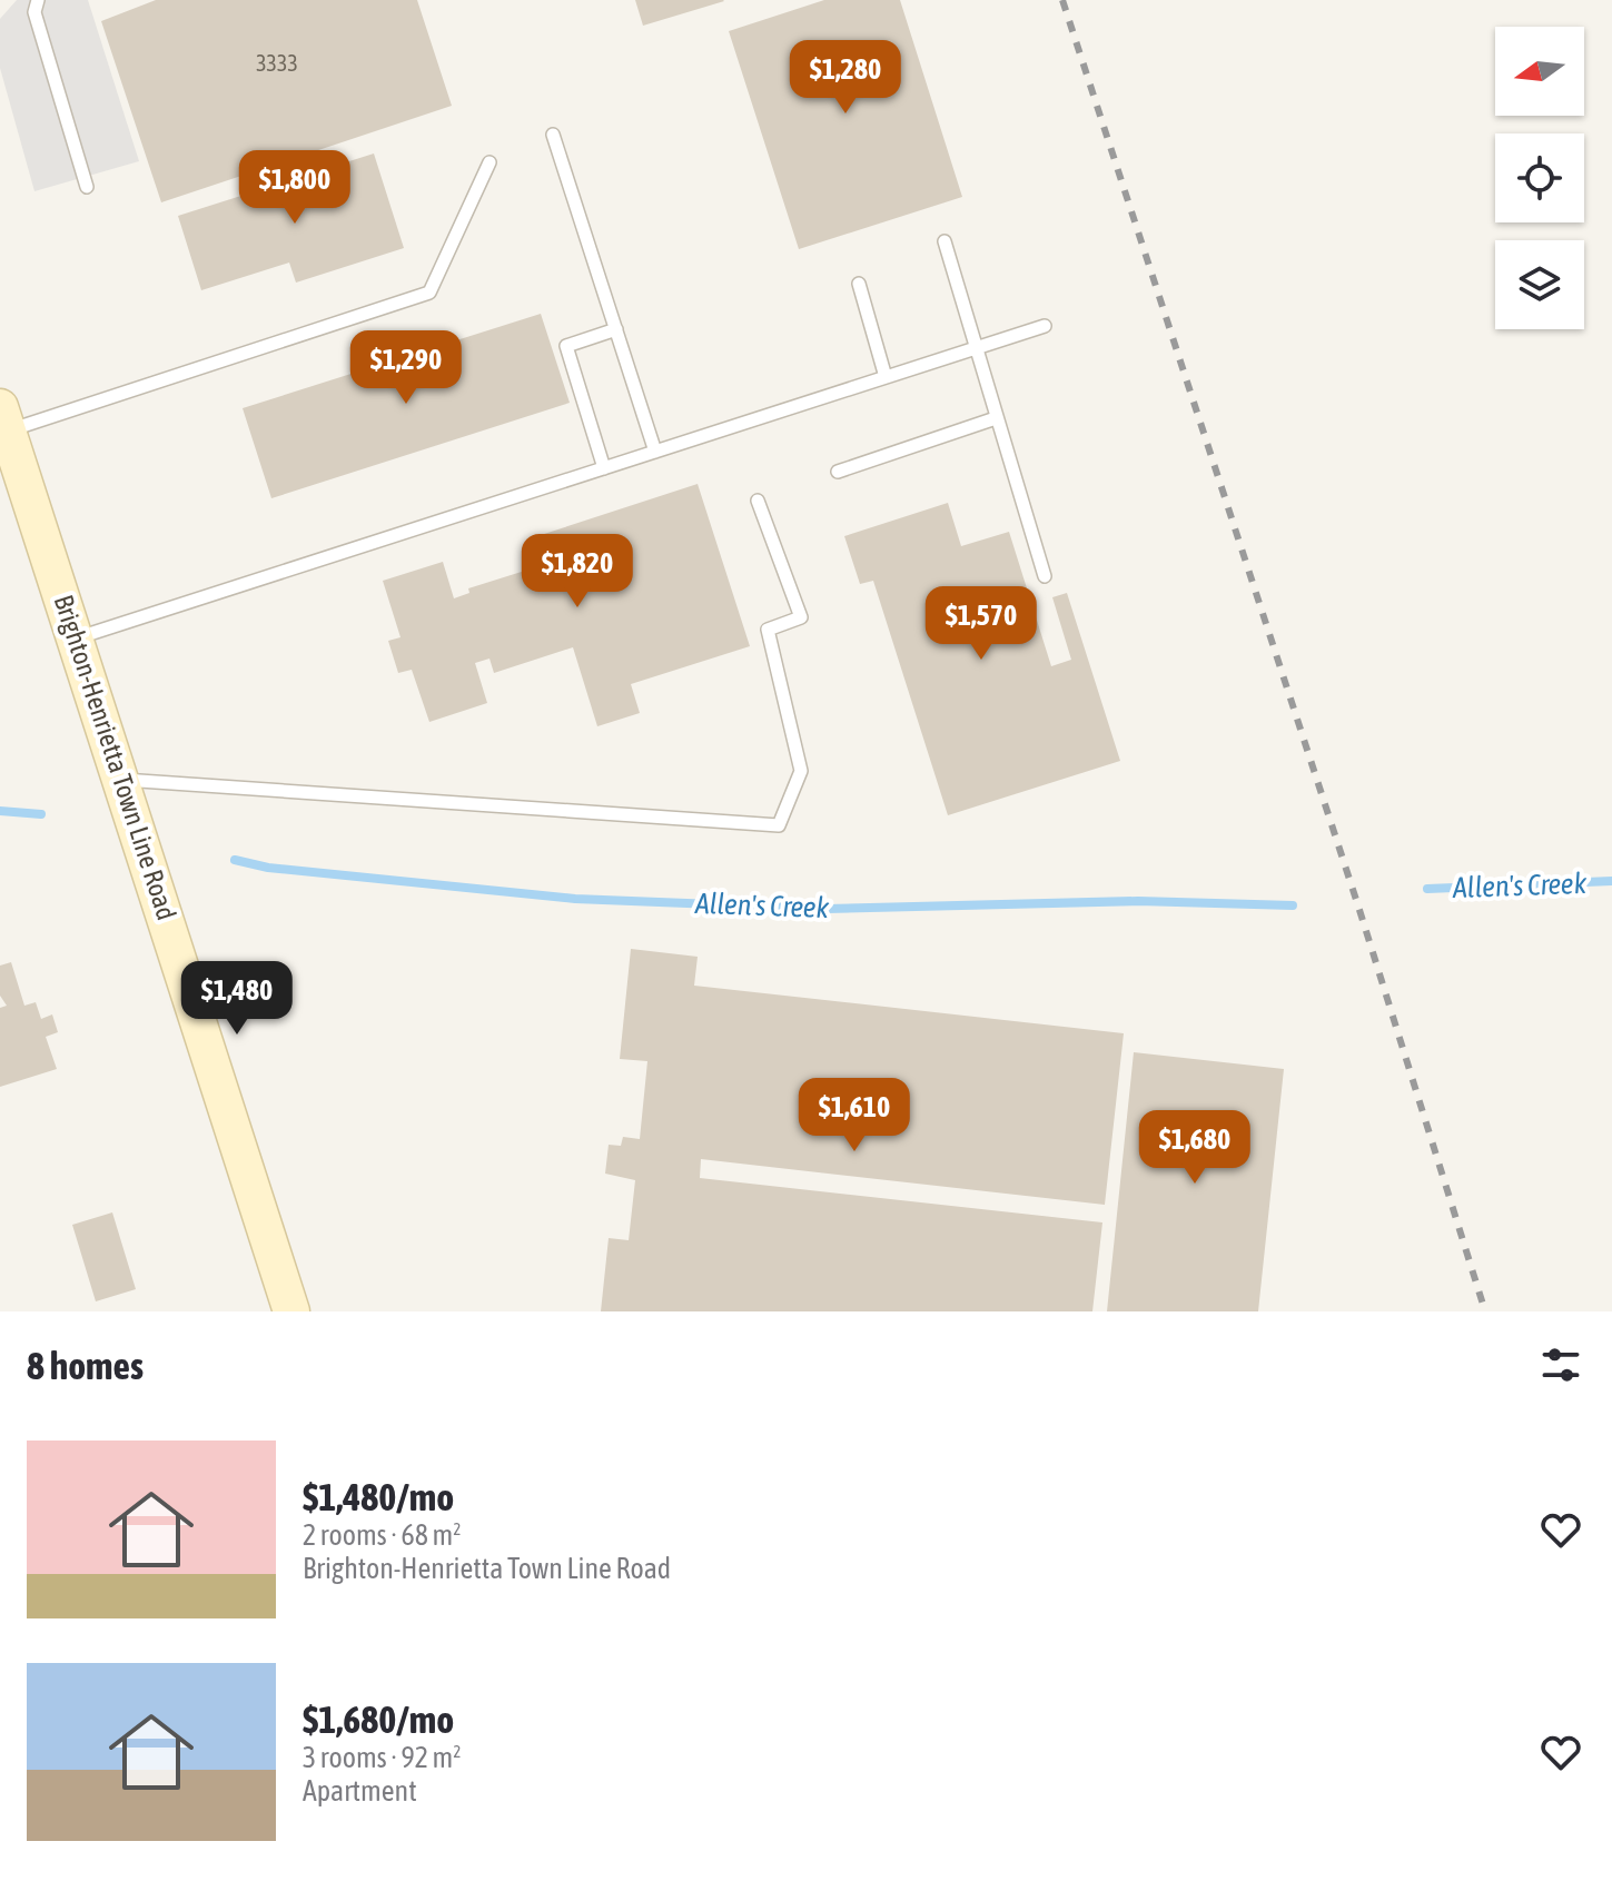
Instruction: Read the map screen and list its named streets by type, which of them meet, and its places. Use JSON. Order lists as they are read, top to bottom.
{
  "streets": {
    "street": ["Brighton-Henrietta Town Line Road"]
  },
  "water": ["Allen's Creek"],
  "house_numbers": ["3333"],
  "north": "left",
  "page": {
    "price": [
      "$1,280",
      "$1,800",
      "$1,290",
      "$1,820",
      "$1,570",
      "$1,480",
      "$1,610",
      "$1,680"
    ],
    "heading": "8 homes",
    "list": [
      {
        "name": "$1,480/mo",
        "note": "2 rooms · 68 m² · Brighton-Henrietta Town Line Road"
      },
      {
        "name": "$1,680/mo",
        "note": "3 rooms · 92 m² · Apartment"
      }
    ]
  }
}
